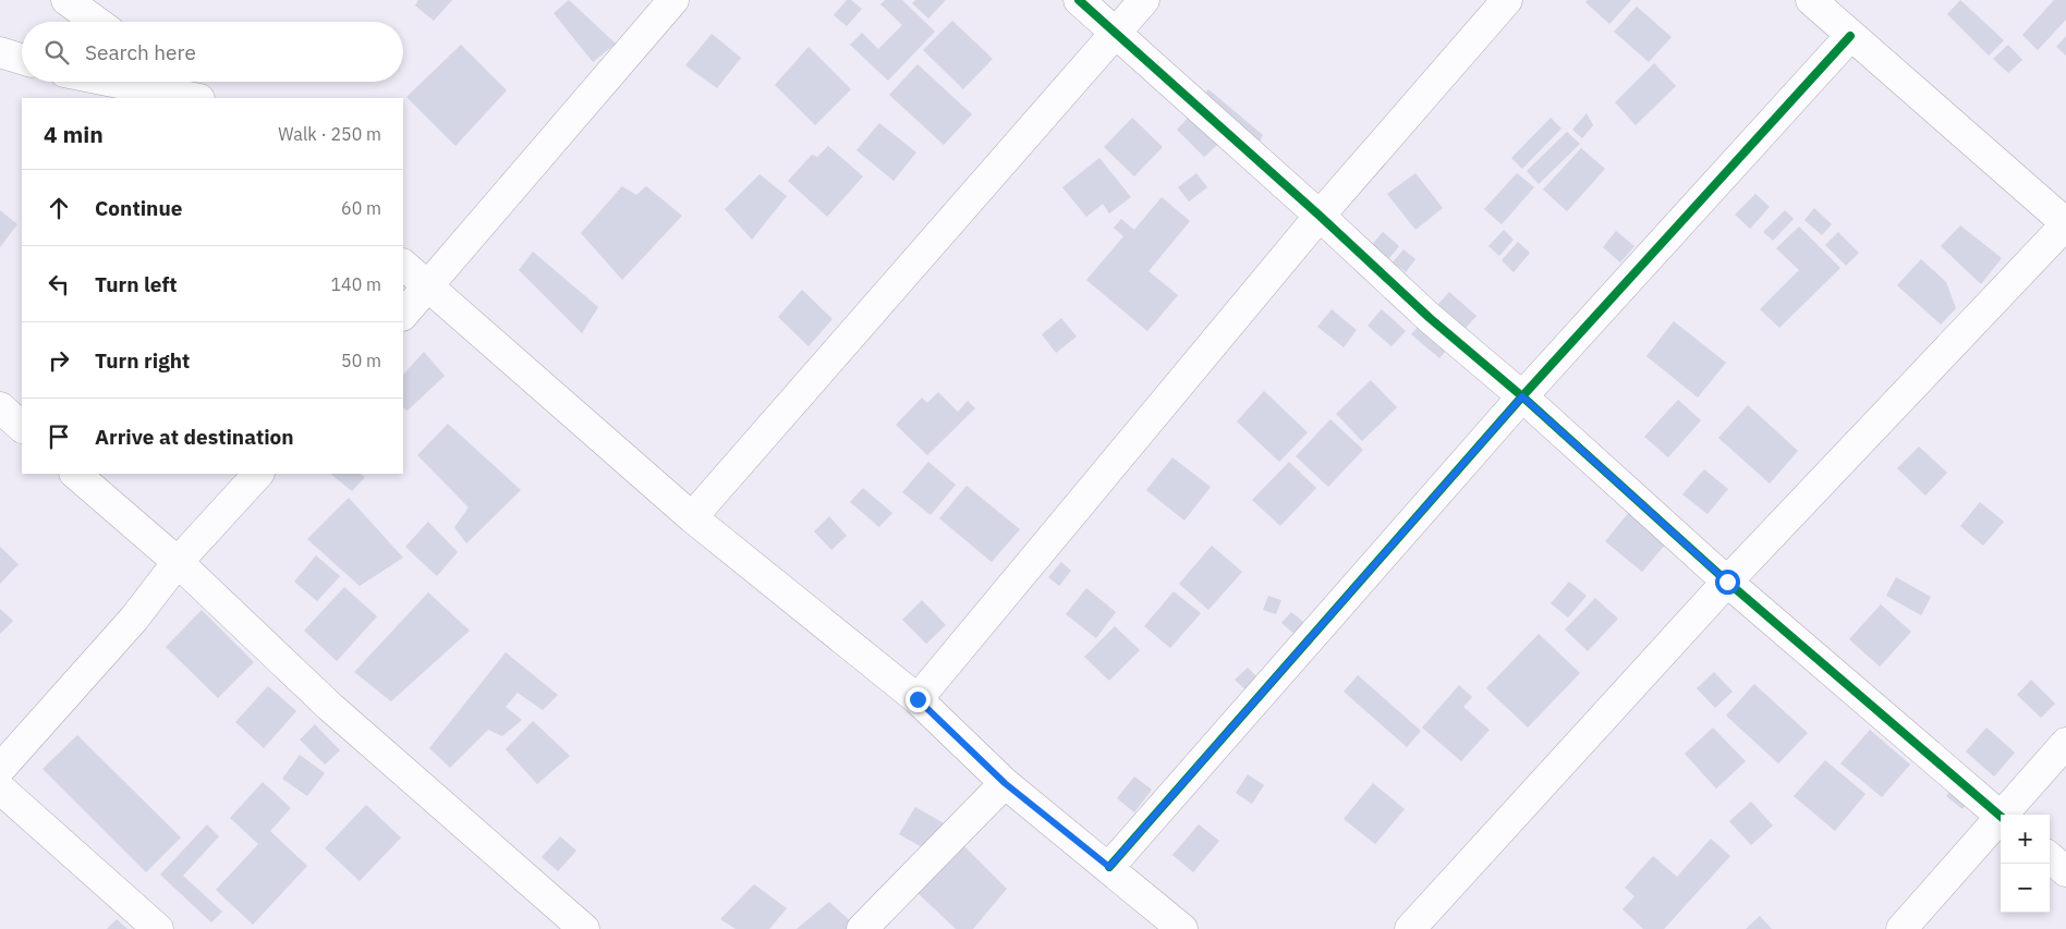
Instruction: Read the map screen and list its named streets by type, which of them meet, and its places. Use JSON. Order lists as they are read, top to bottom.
{
  "page": {
    "search": "Search here",
    "heading": ["4 min", "Walk · 250 m"],
    "list": [
      ["Continue", "60 m"],
      ["Turn left", "140 m"],
      ["Turn right", "50 m"],
      "Arrive at destination"
    ],
    "map_buttons": ["+", "−"]
  }
}
